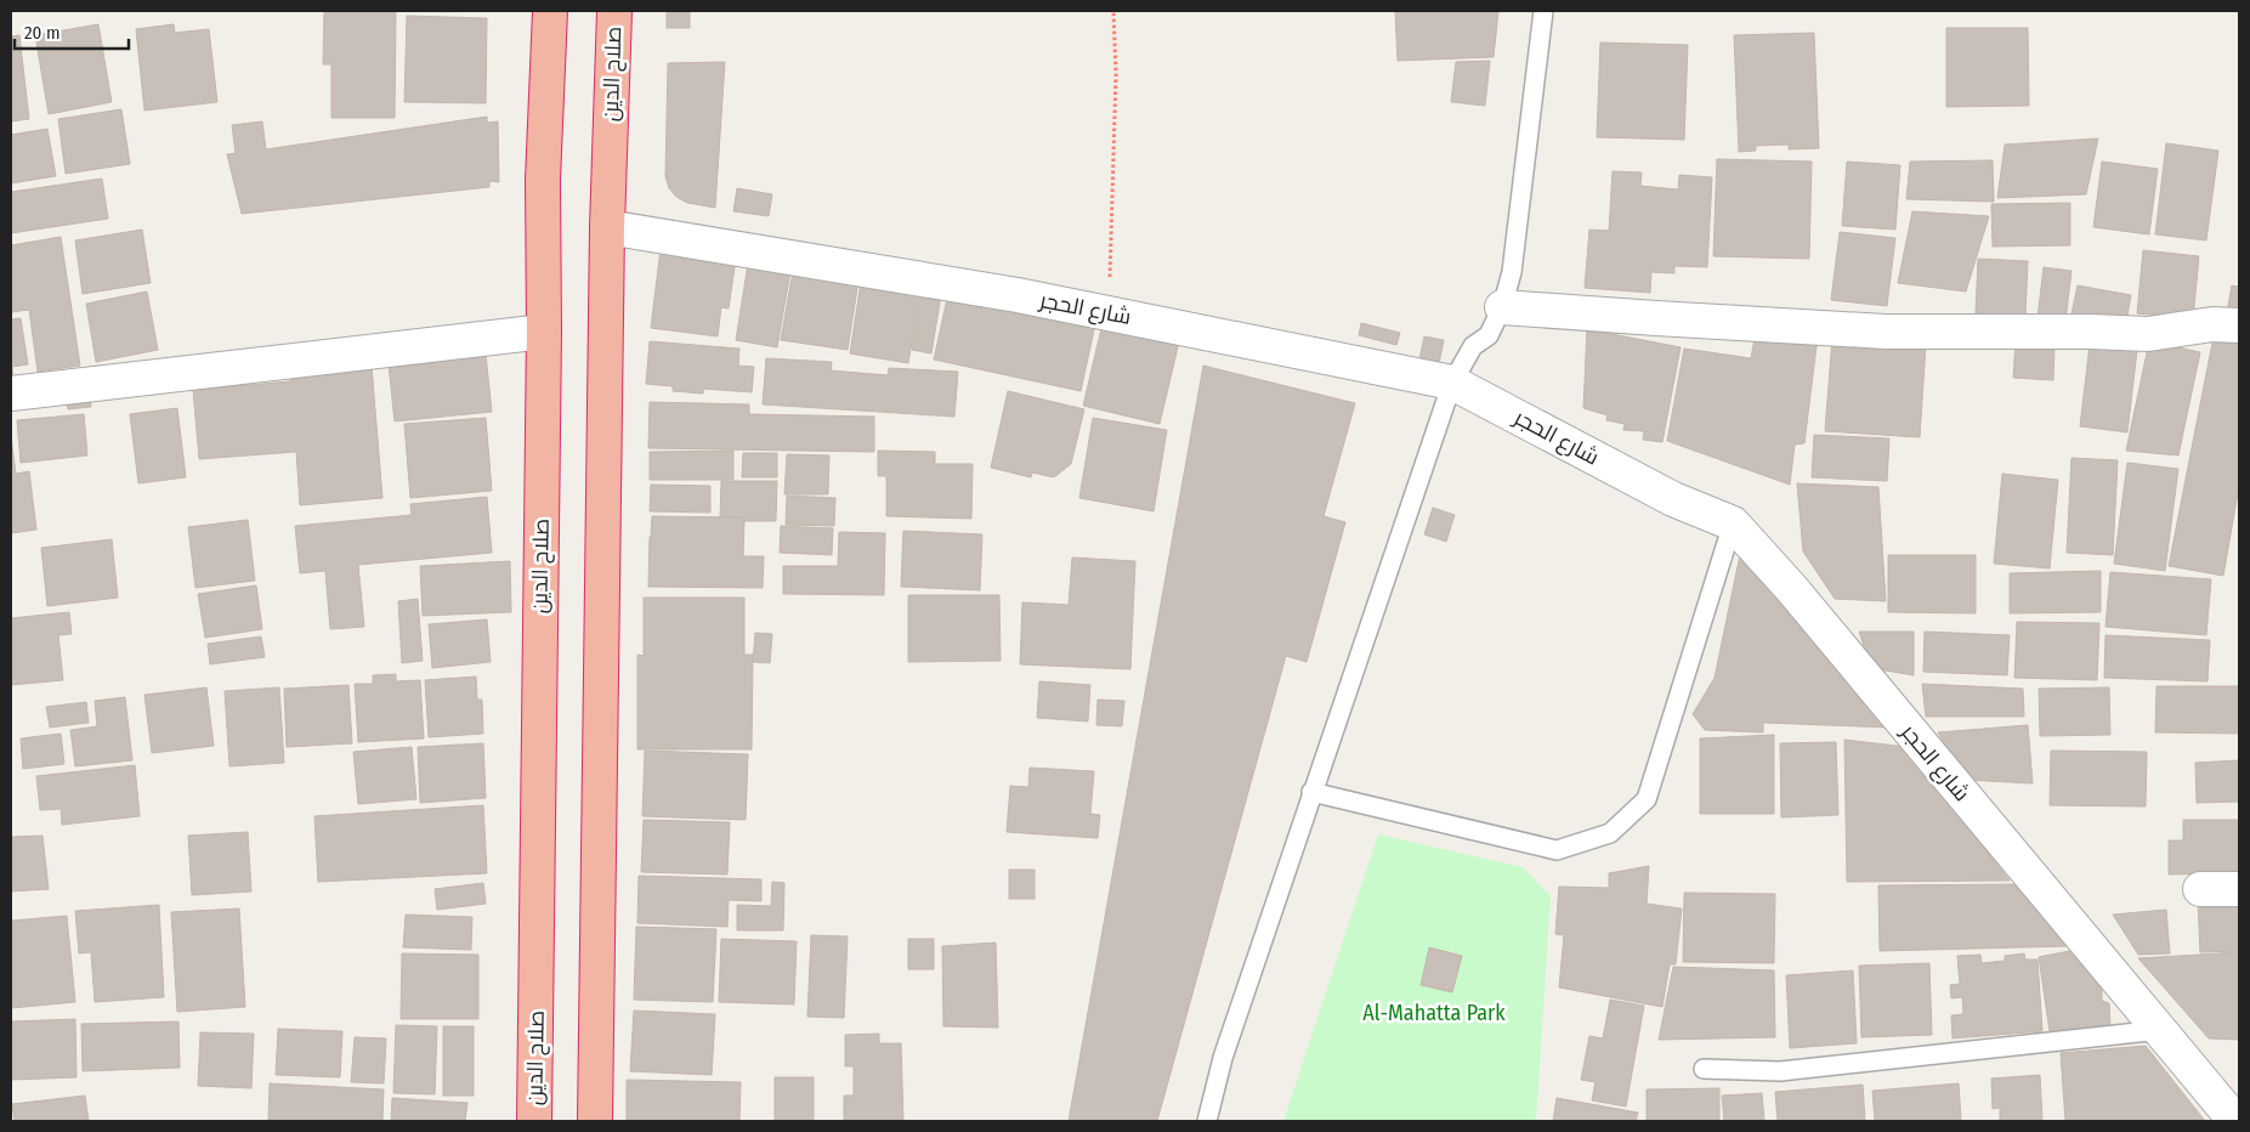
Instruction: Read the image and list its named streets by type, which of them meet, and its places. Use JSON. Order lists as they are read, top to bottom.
{
  "streets": {
    "highway": ["صلاح الدين"],
    "street": ["شارع الحجر"]
  },
  "crossings": [
    ["صلاح الدين", "شارع الحجر"]
  ],
  "parks": ["Al-Mahatta Park"],
  "scale_bar": "20 m"
}
